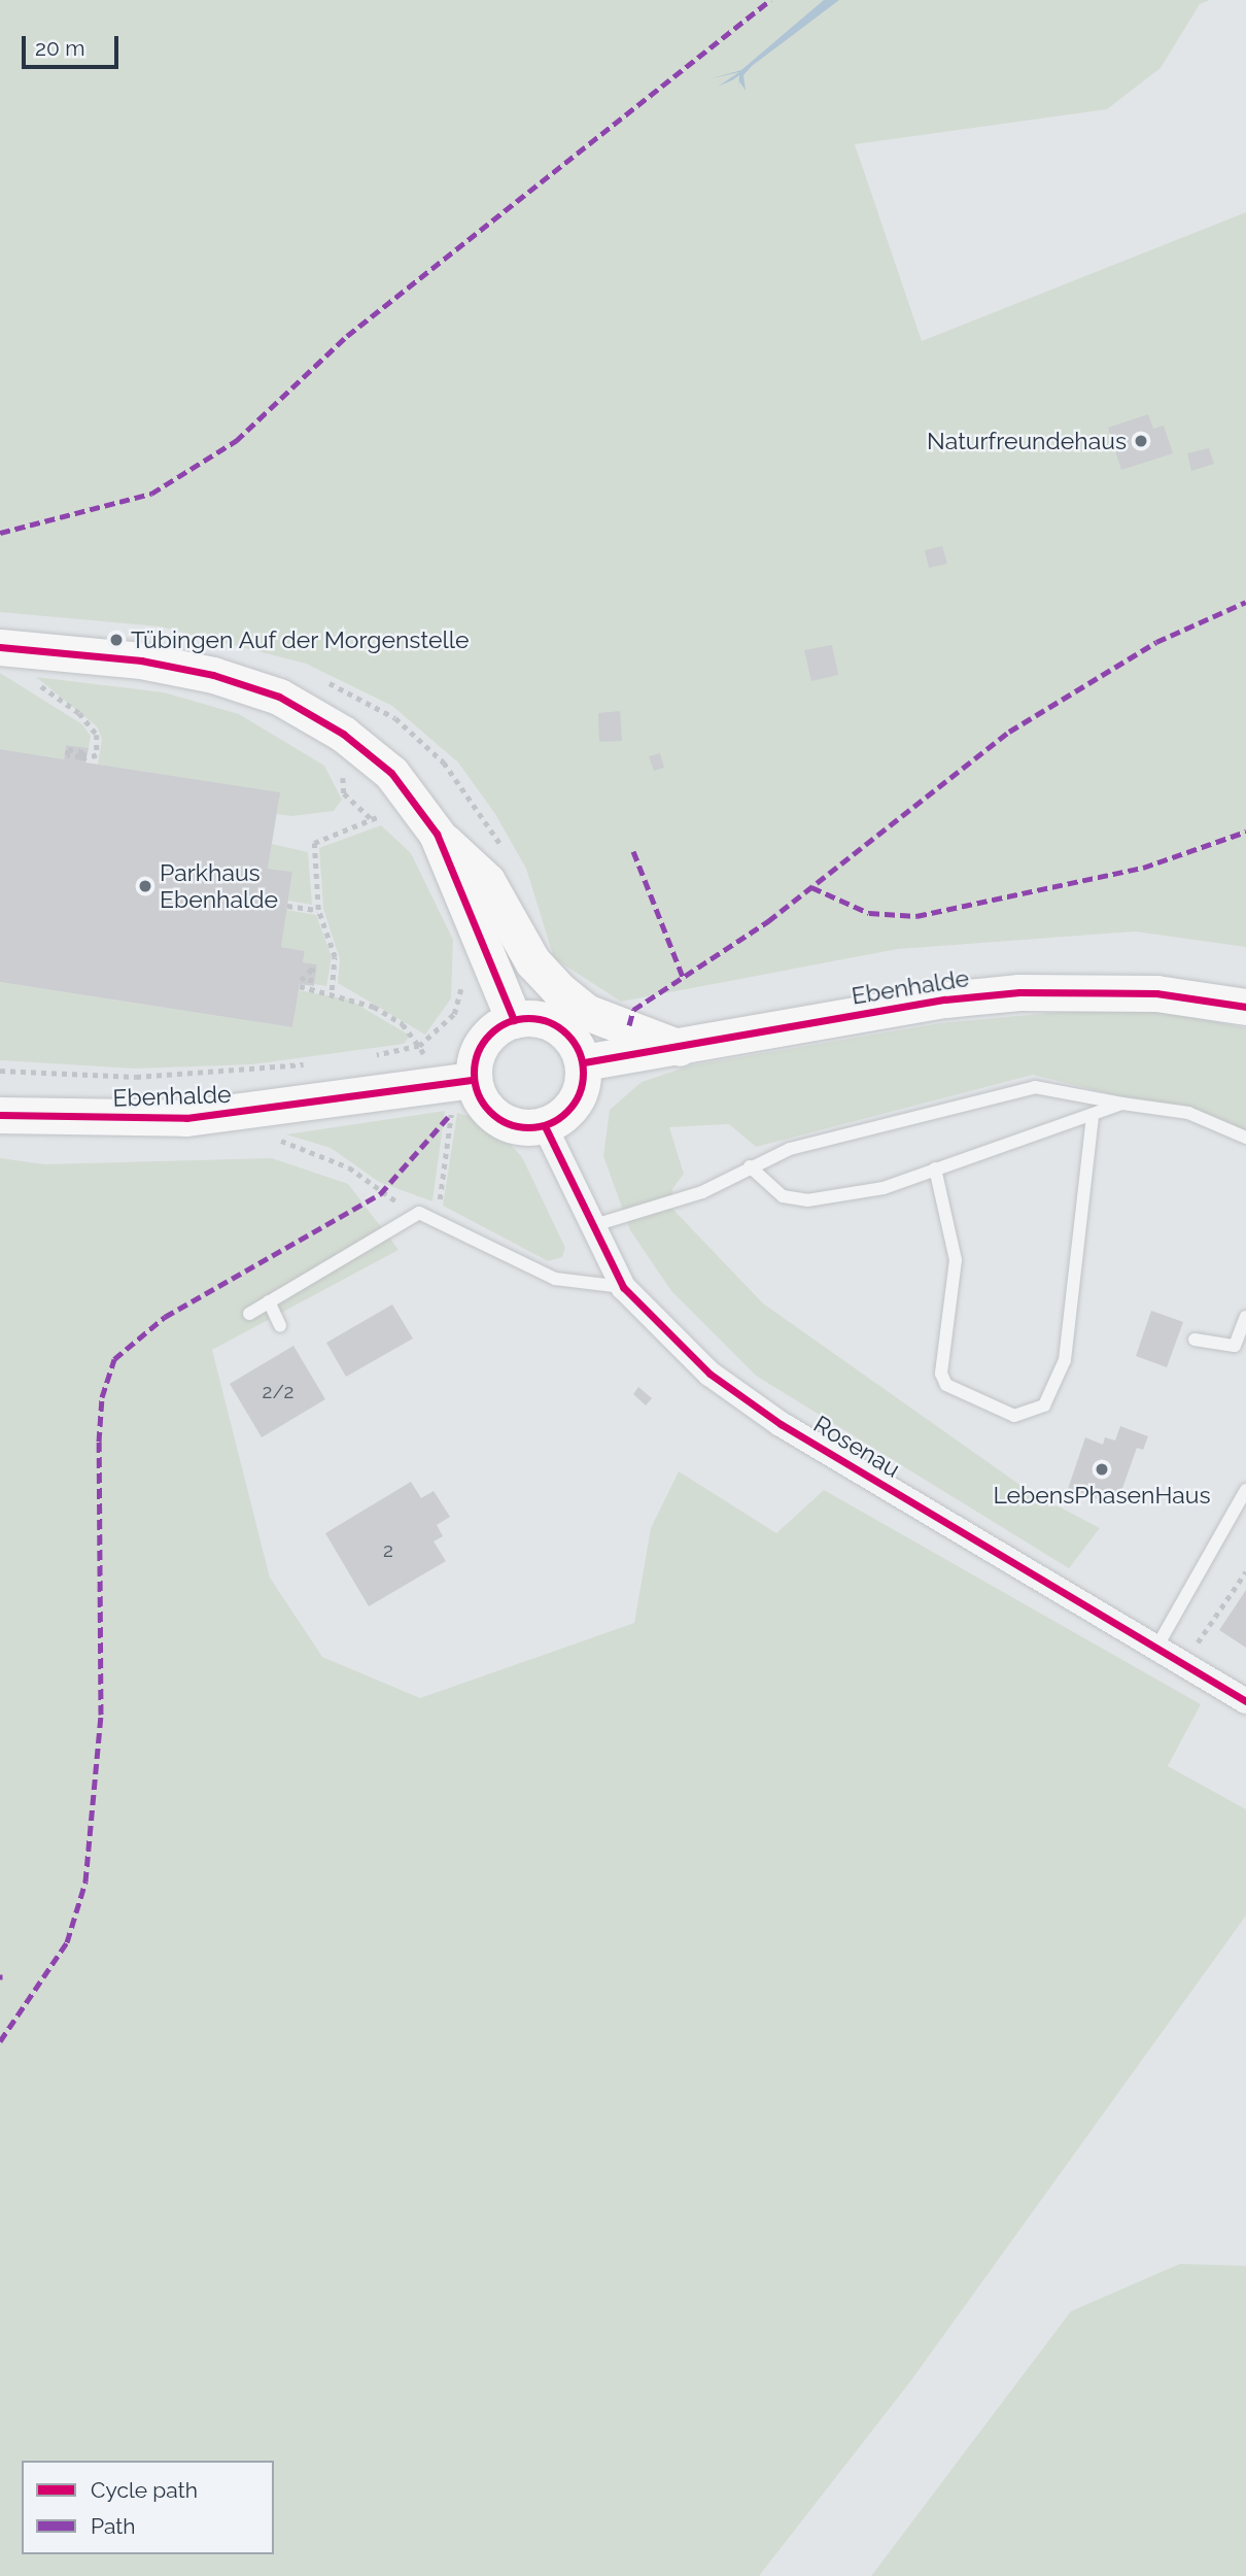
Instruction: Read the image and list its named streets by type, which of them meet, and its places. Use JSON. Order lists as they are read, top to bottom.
{
  "streets": {
    "street": ["Ebenhalde", "Rosenau"]
  },
  "crossings": [
    ["Ebenhalde", "Rosenau"]
  ],
  "places": [
    "Naturfreundehaus",
    "Tübingen Auf der Morgenstelle",
    "Parkhaus Ebenhalde",
    "LebensPhasenHaus"
  ],
  "house_numbers": ["2/2", "2"],
  "legend": ["Cycle path", "Path"],
  "scale_bar": "20 m"
}
